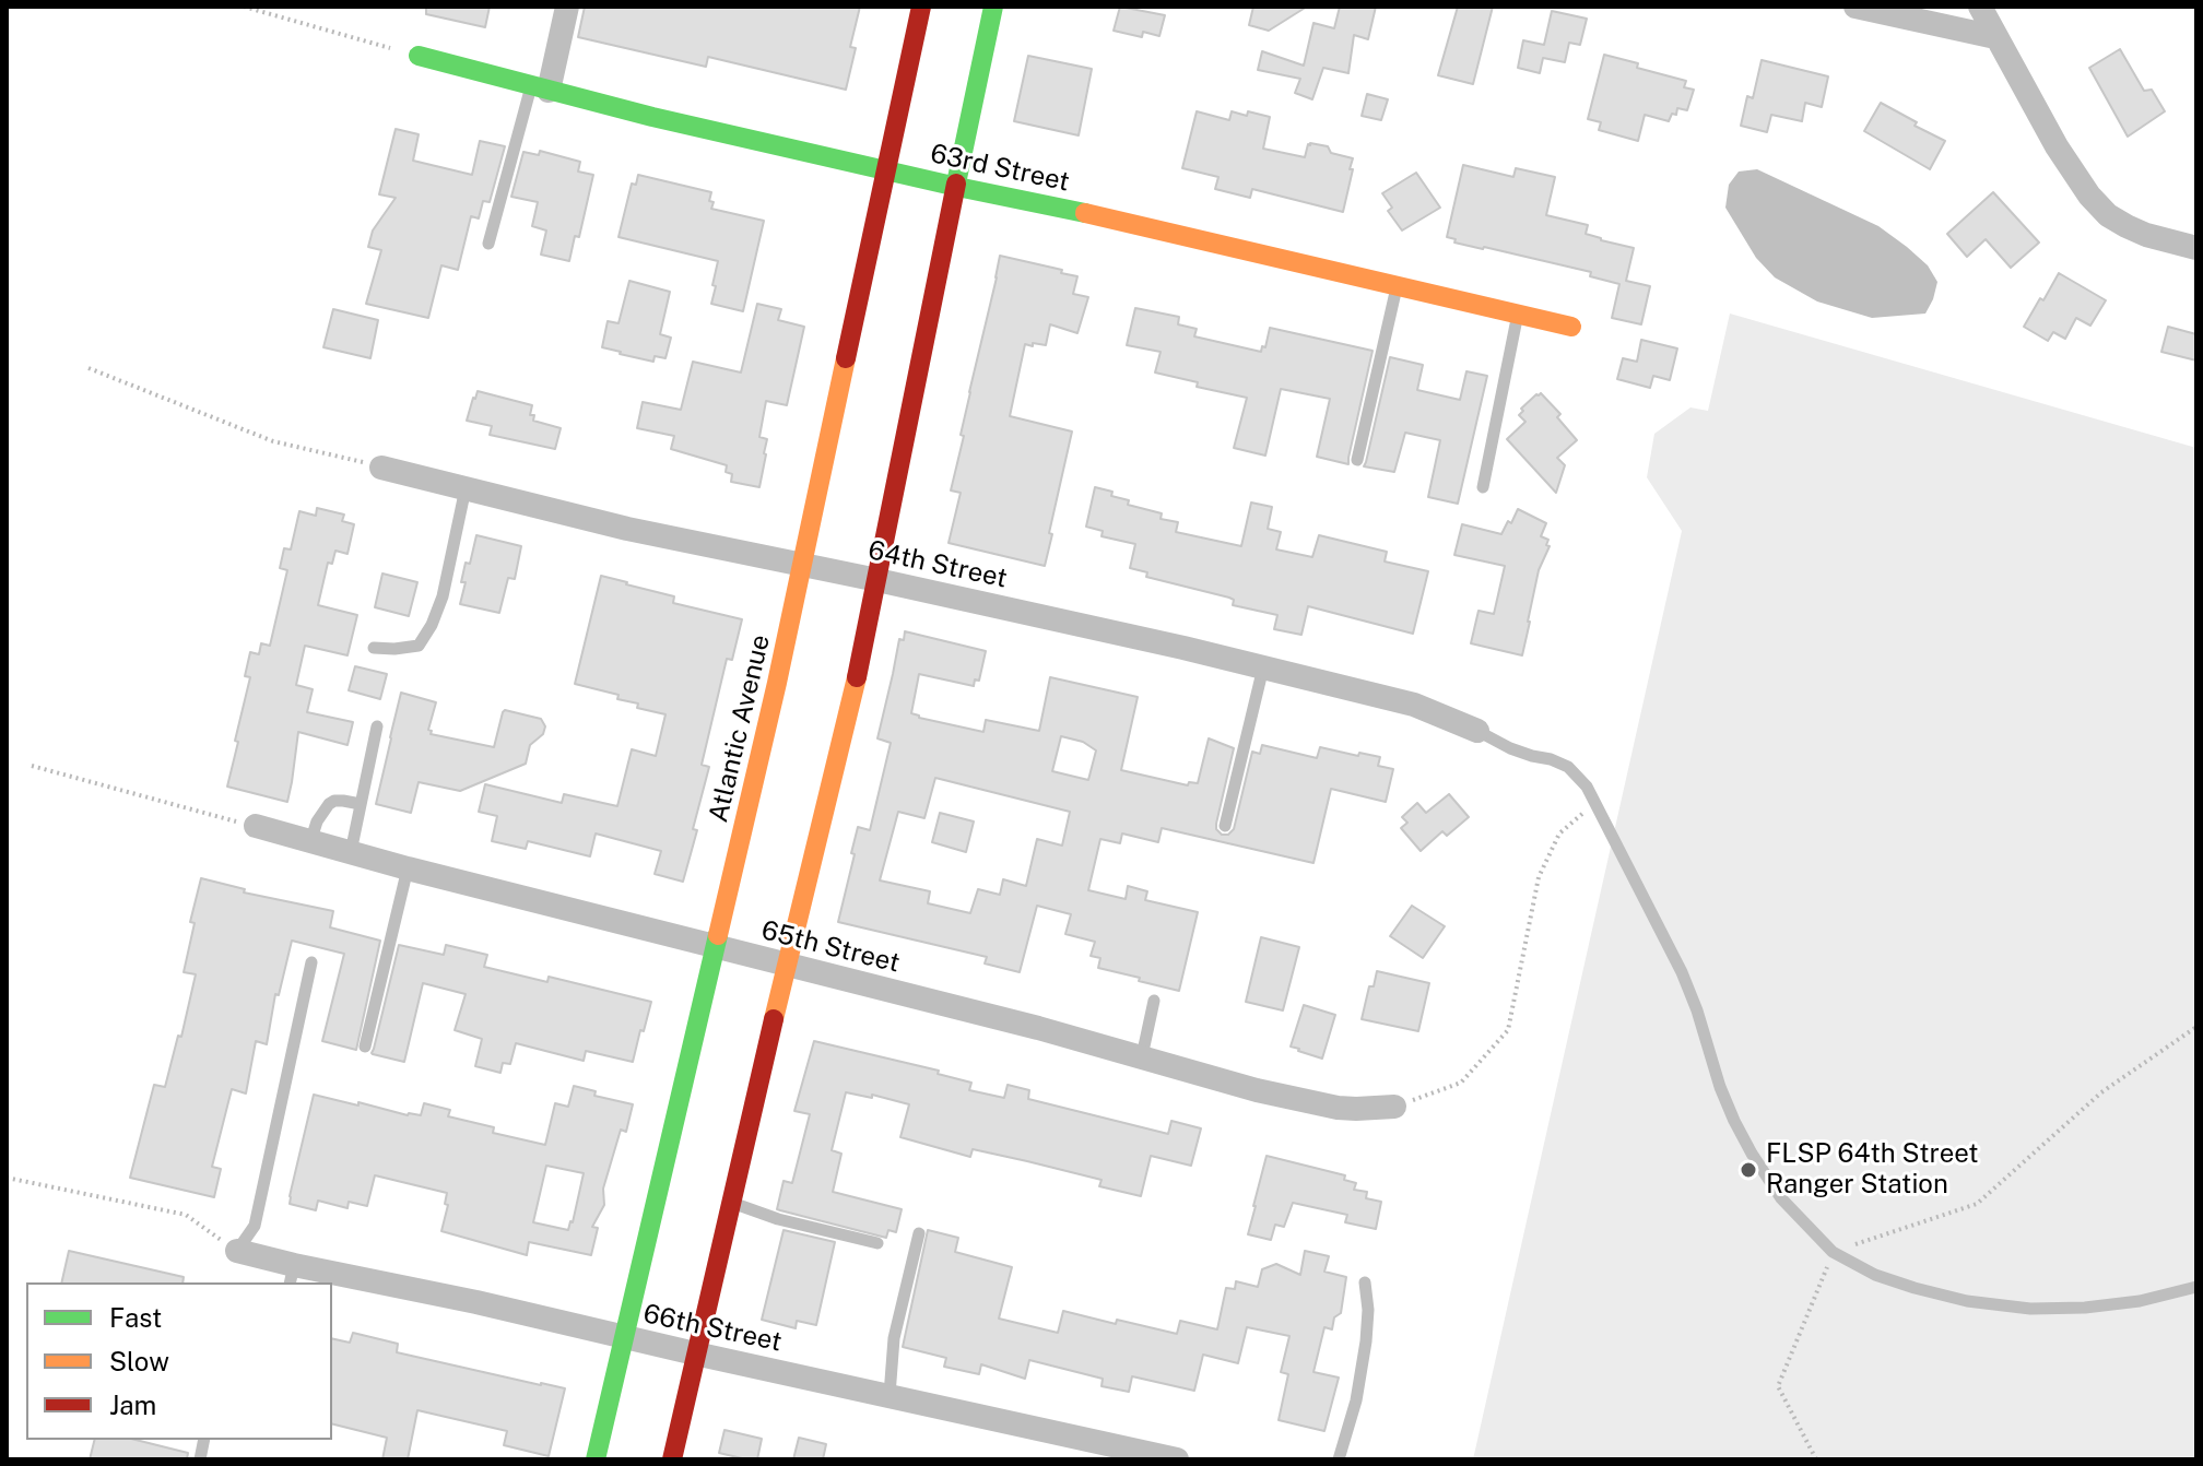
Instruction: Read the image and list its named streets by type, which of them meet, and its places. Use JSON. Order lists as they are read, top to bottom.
{
  "streets": {
    "main road": ["63rd Street", "Atlantic Avenue"],
    "street": ["64th Street", "65th Street", "66th Street"]
  },
  "crossings": [
    ["63rd Street", "Atlantic Avenue"],
    ["64th Street", "Atlantic Avenue"],
    ["Atlantic Avenue", "65th Street"],
    ["Atlantic Avenue", "66th Street"]
  ],
  "places": ["FLSP 64th Street Ranger Station"],
  "legend": ["Fast", "Slow", "Jam"]
}
